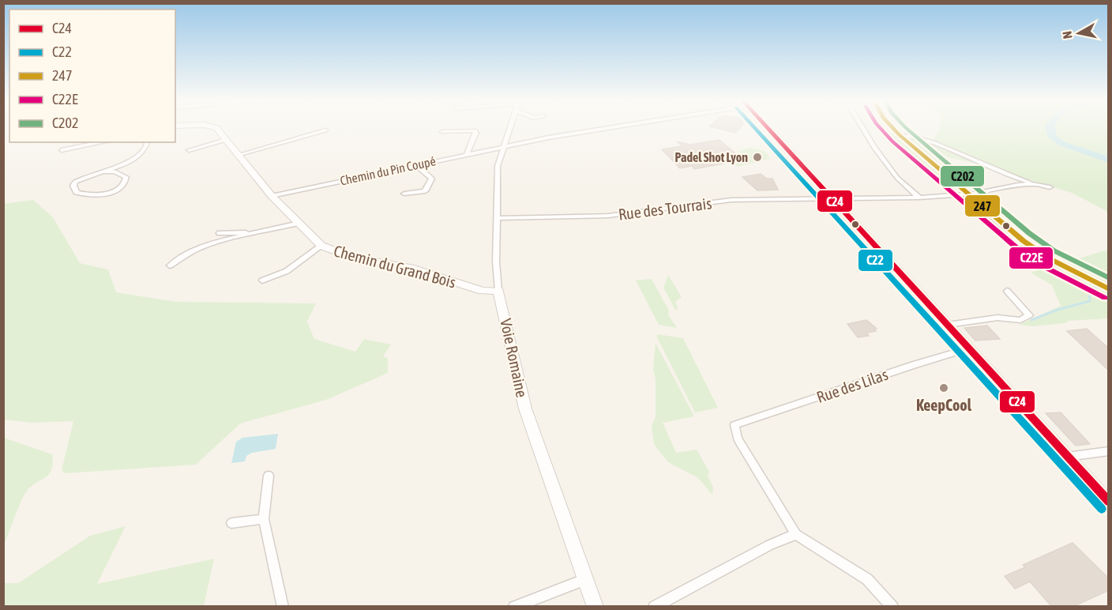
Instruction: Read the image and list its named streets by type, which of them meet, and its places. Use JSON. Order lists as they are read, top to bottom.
{
  "streets": {
    "street": [
      "Chemin du Pin Coupé",
      "Rue des Tourrais",
      "Chemin du Grand Bois",
      "Voie Romaine",
      "Rue des Lilas"
    ]
  },
  "crossings": [
    ["Chemin du Pin Coupé", "Chemin du Grand Bois"],
    ["Chemin du Pin Coupé", "Voie Romaine"],
    ["Rue des Tourrais", "Voie Romaine"],
    ["Chemin du Grand Bois", "Voie Romaine"]
  ],
  "places": ["Padel Shot Lyon", "KeepCool"],
  "lines": [
    "transit line C24",
    "transit line C22",
    "transit line 247",
    "transit line C22E",
    "transit line C202"
  ],
  "legend": [
    "C24",
    "C22",
    "247",
    "C22E",
    "C202"
  ],
  "north": "left"
}
